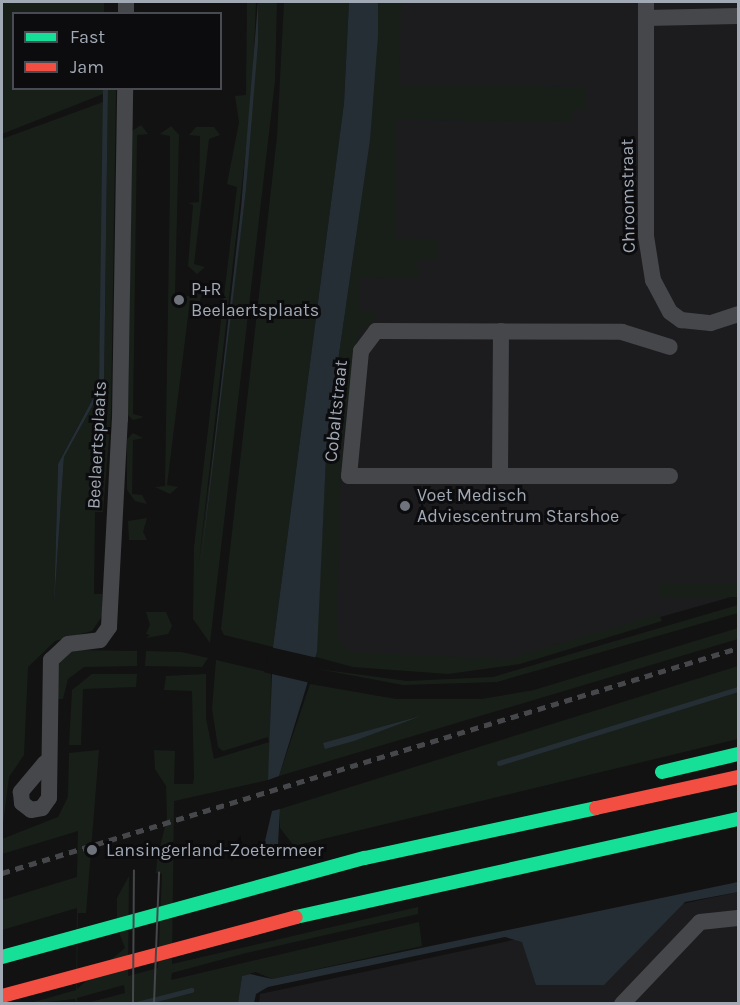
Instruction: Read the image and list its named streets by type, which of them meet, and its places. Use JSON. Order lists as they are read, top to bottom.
{
  "streets": {
    "street": ["Chroomstraat", "Cobaltstraat", "Beelaertsplaats"]
  },
  "places": ["P+R Beelaertsplaats", "Voet Medisch Adviescentrum Starshoe", "Lansingerland-Zoetermeer"],
  "legend": ["Fast", "Jam"]
}
